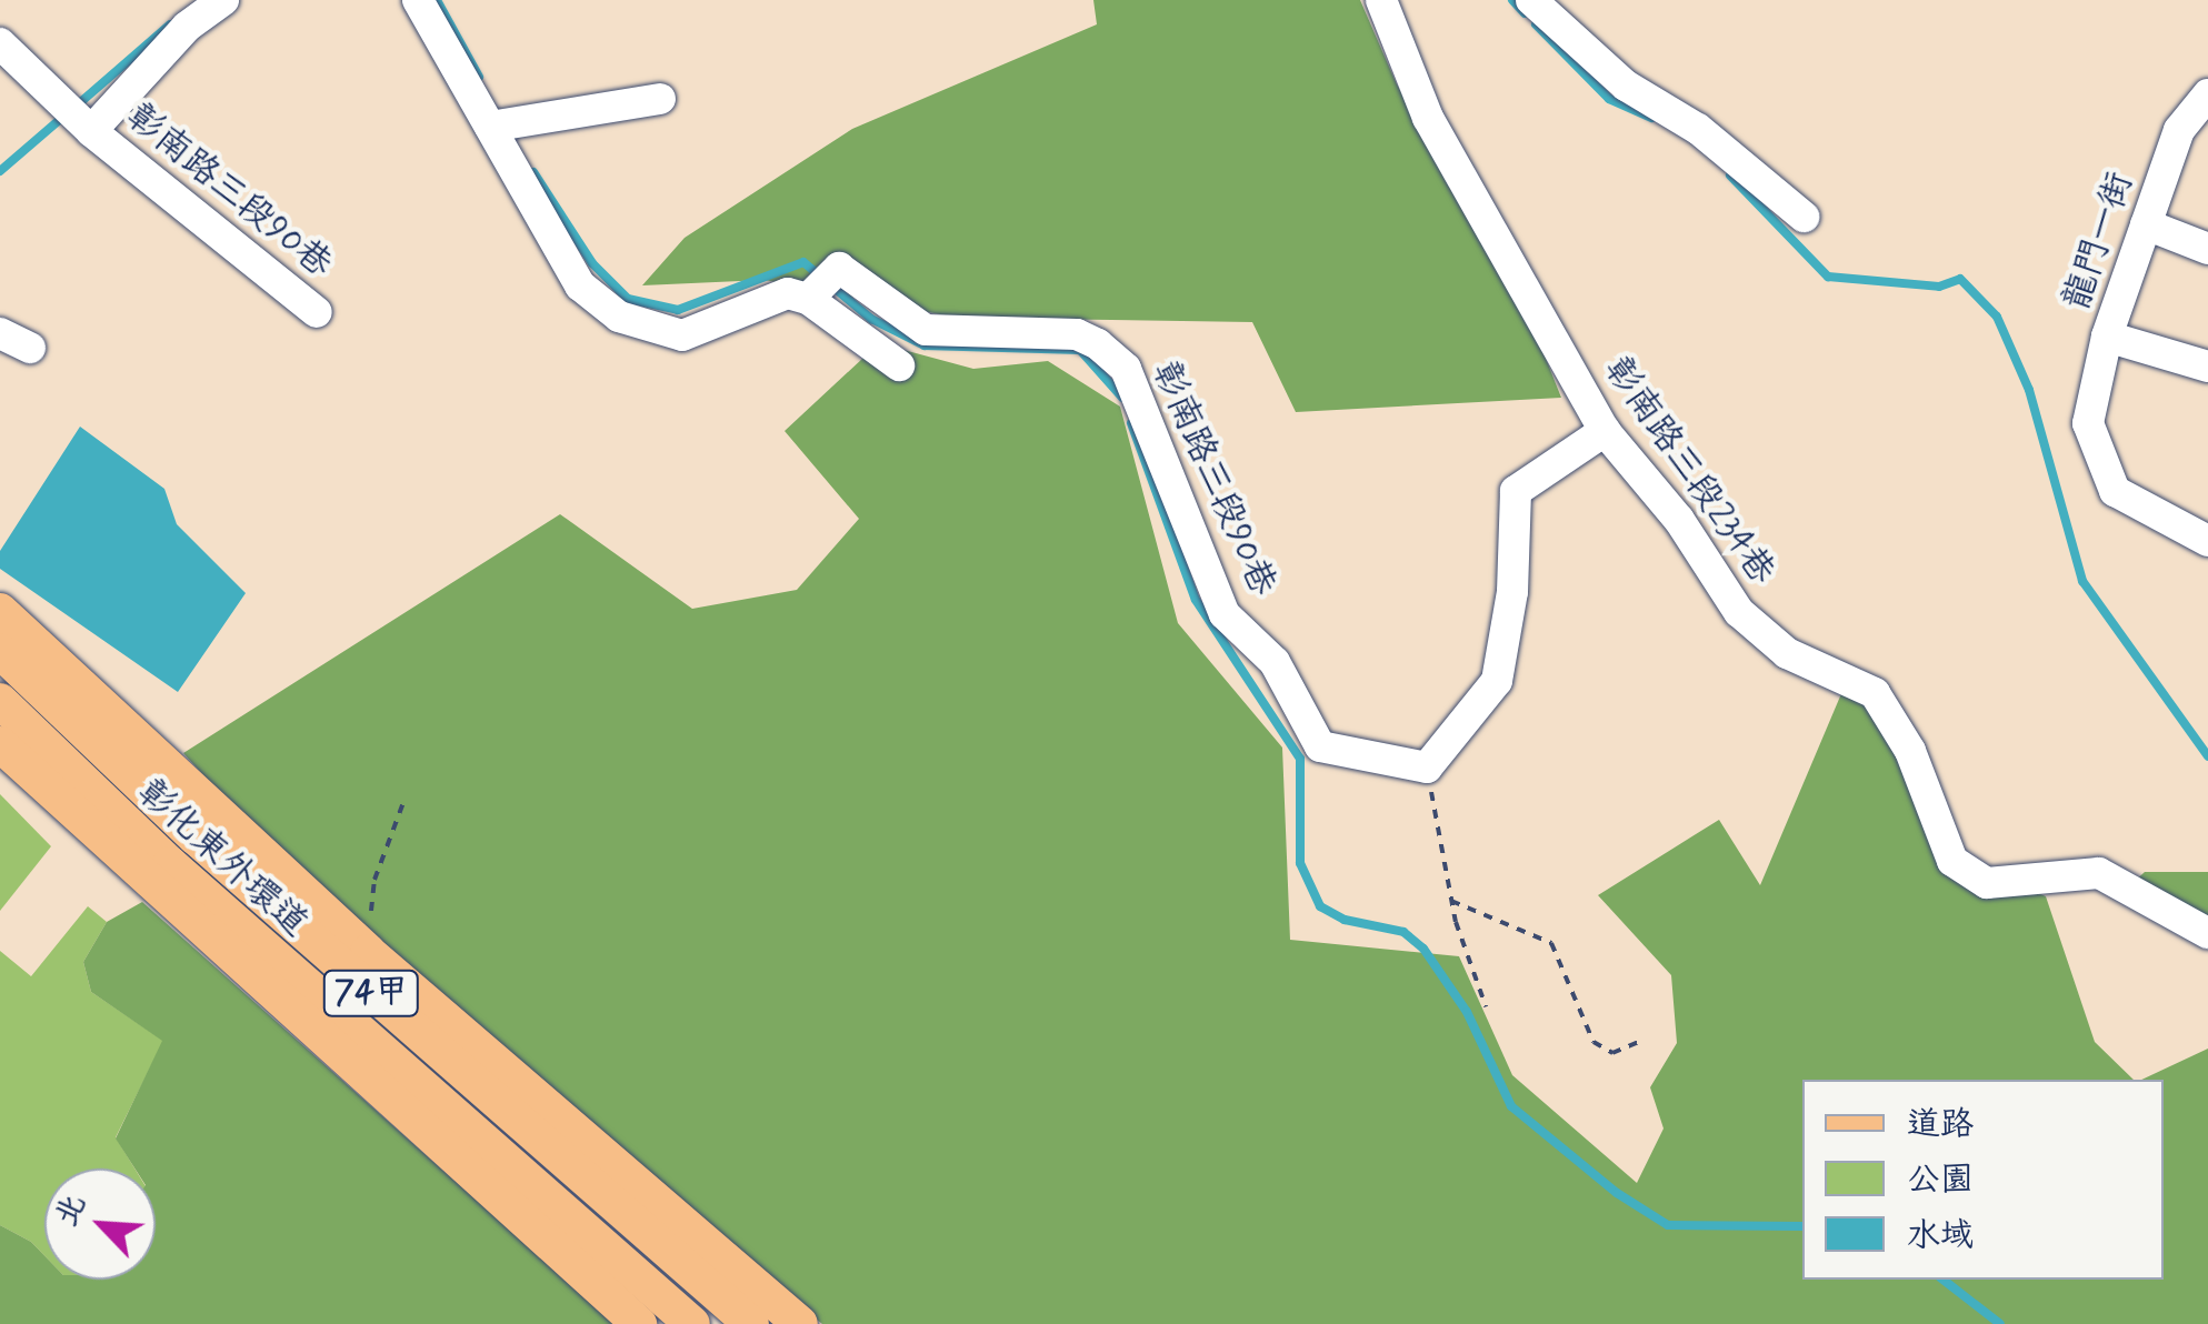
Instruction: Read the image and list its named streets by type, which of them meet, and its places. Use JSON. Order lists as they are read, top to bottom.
{
  "streets": {
    "main road": ["彰化東外環道", "74甲"],
    "street": ["彰南路三段90巷", "龍門一街", "彰南路三段234巷"]
  },
  "legend": ["道路", "公園", "水域"],
  "north": "top left"
}
